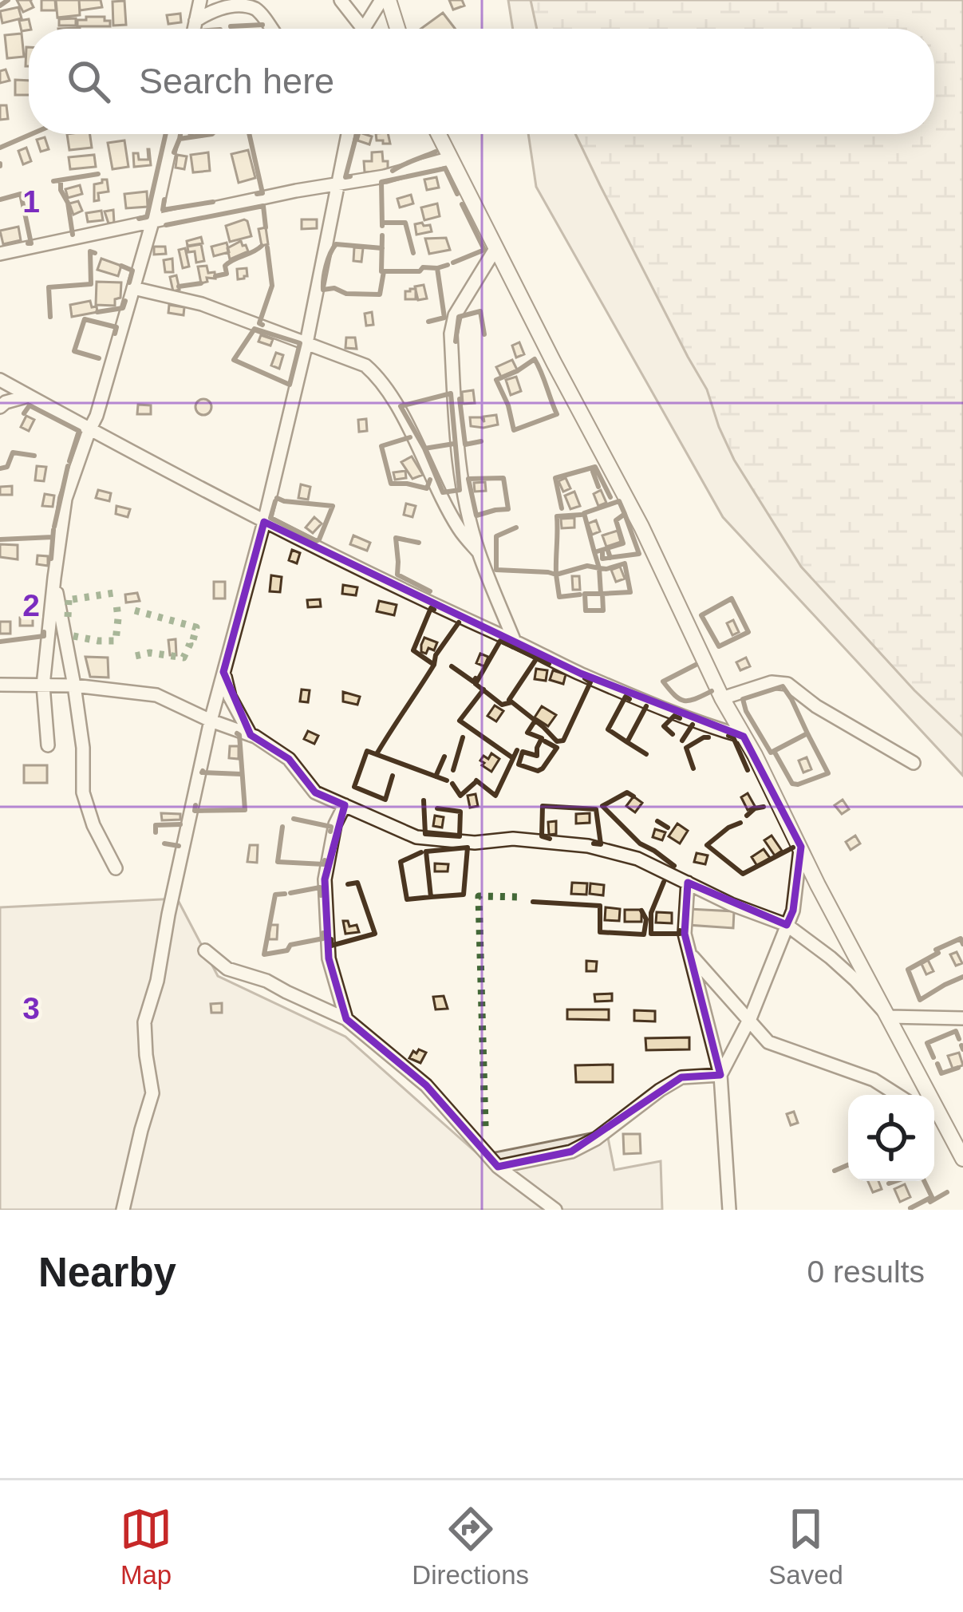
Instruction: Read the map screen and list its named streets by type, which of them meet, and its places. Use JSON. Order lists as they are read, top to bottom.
{
  "page": {
    "search": "Search here",
    "heading": ["Nearby", "0 results"],
    "nav": ["Map", "Directions", "Saved"]
  },
  "grid": {
    "rows": ["1", "2", "3"]
  }
}
